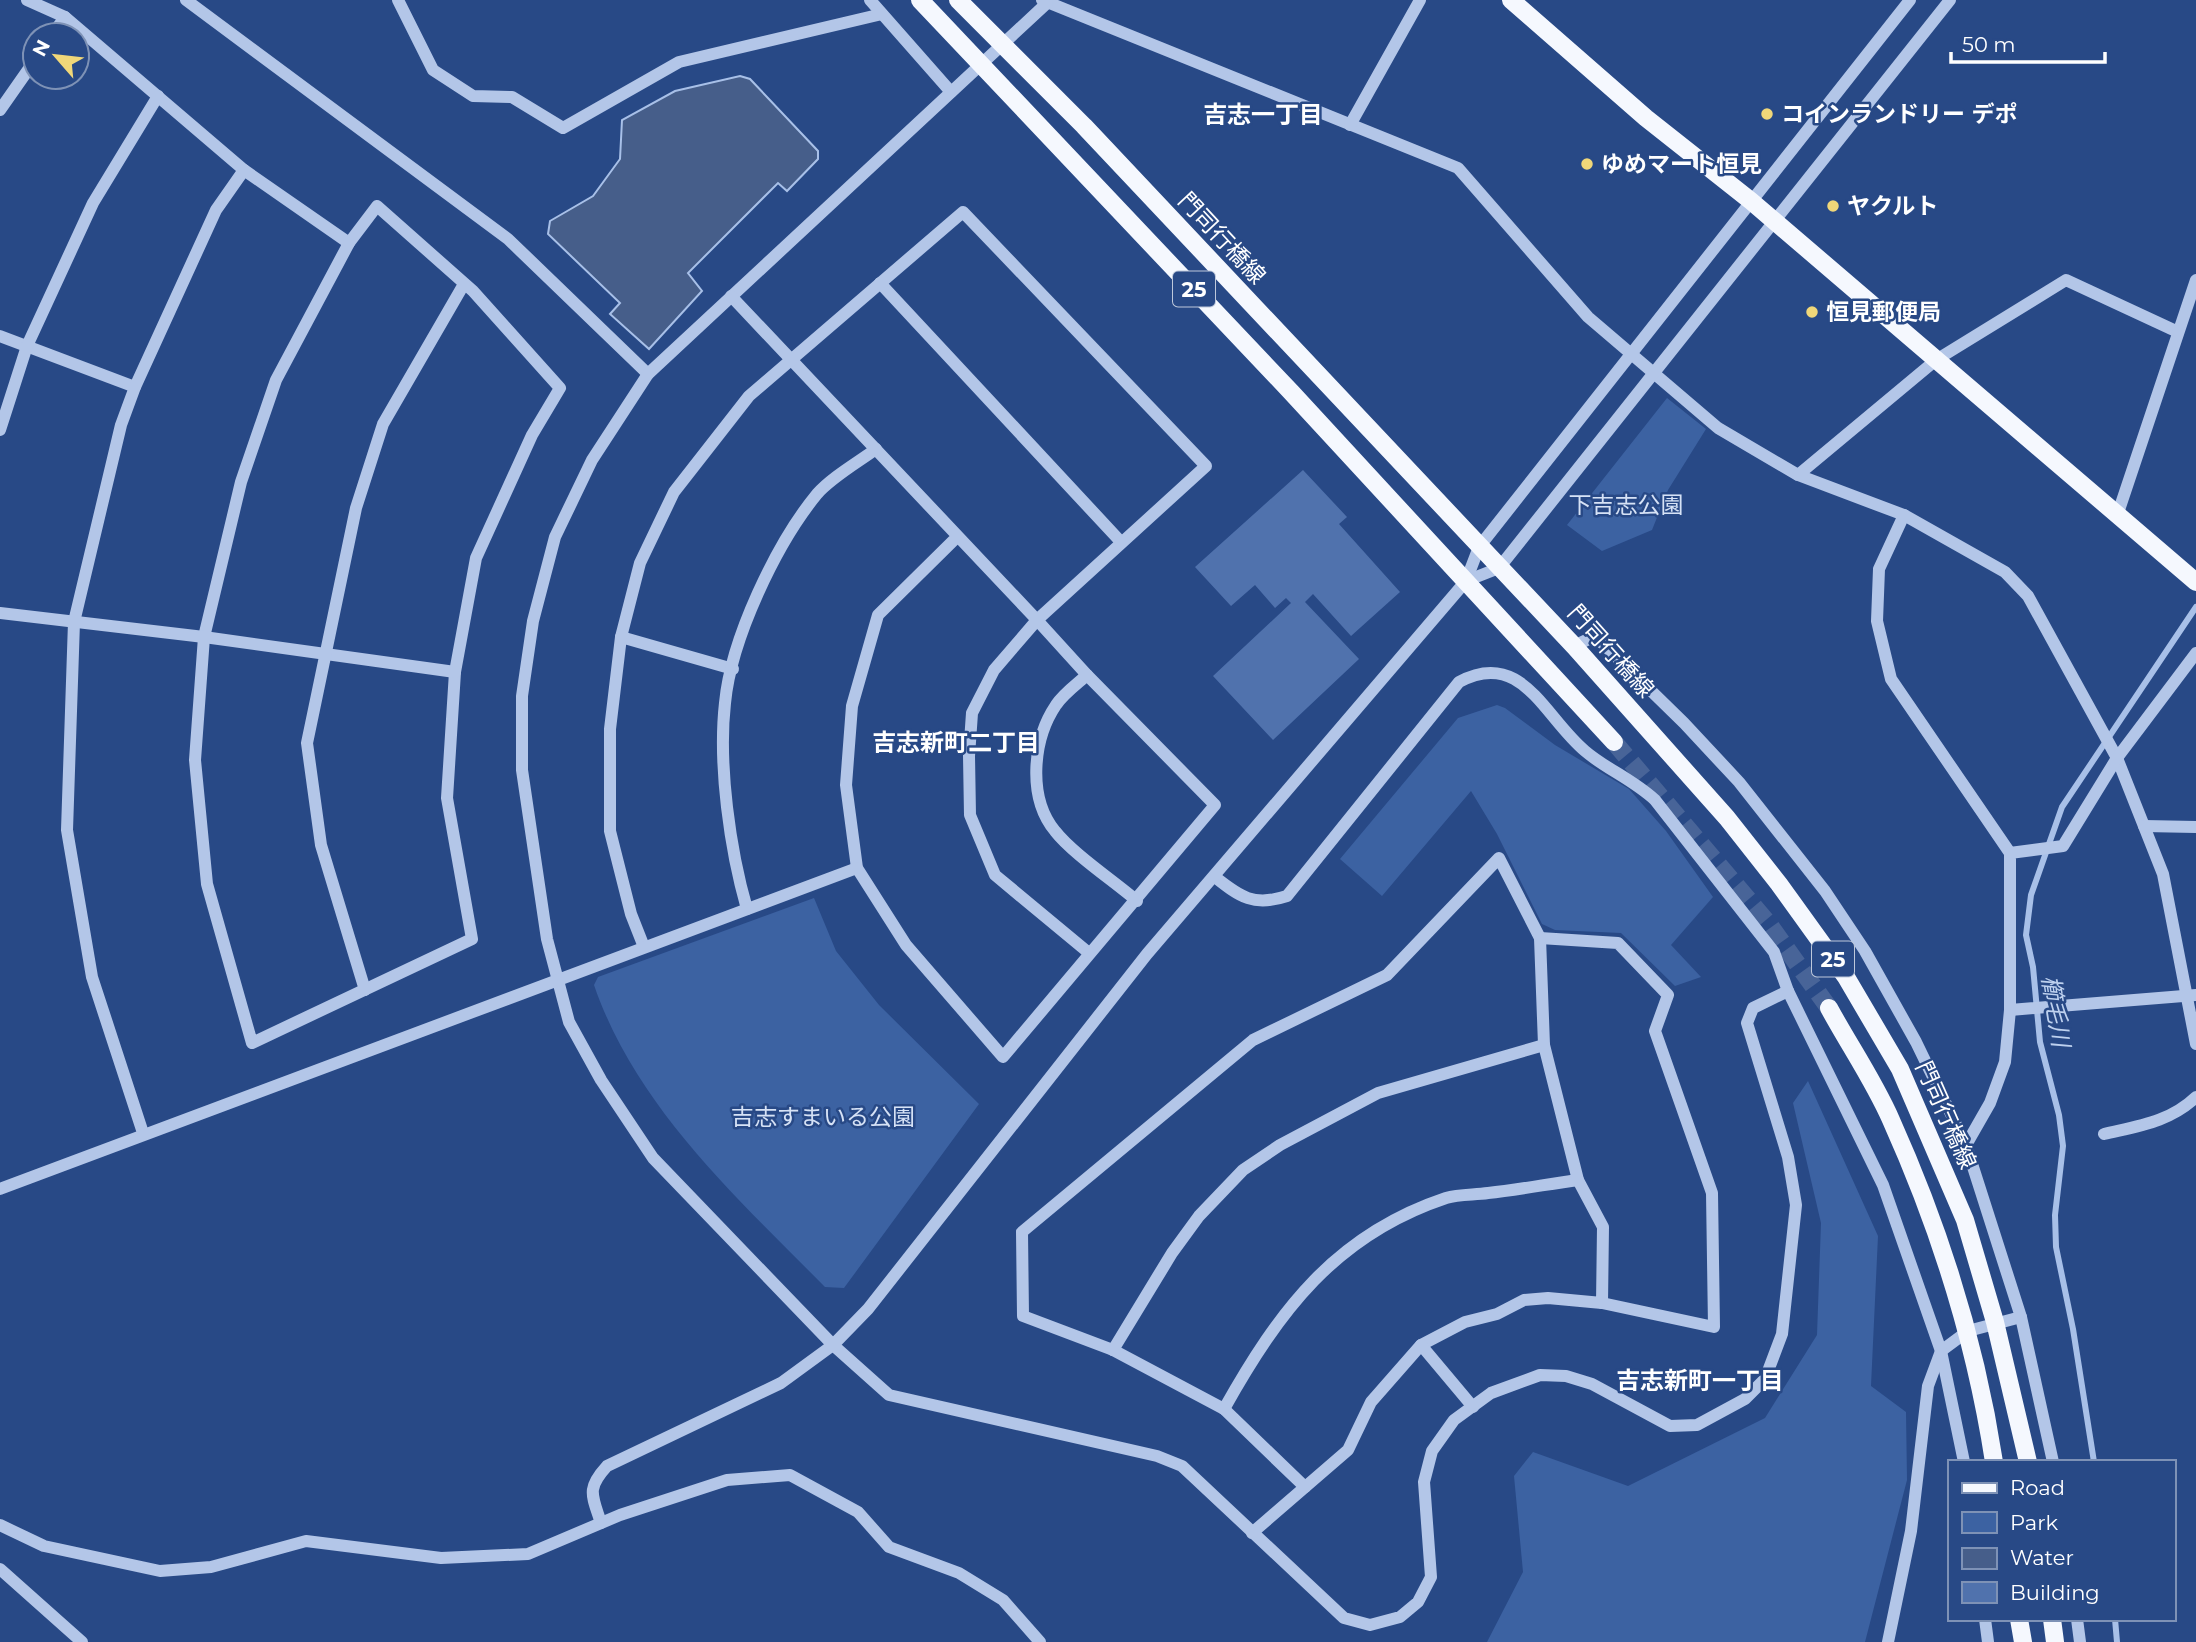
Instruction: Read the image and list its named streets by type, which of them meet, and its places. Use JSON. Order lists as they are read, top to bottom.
{
  "streets": {
    "main road": ["門司行橋線", "25"]
  },
  "districts": ["吉志一丁目", "吉志新町二丁目", "吉志新町一丁目"],
  "water": ["櫛毛川"],
  "parks": ["下吉志公園", "吉志すまいる公園"],
  "places": [
    "コインランドリー デポ",
    "ゆめマート恒見",
    "ヤクルト",
    "恒見郵便局"
  ],
  "legend": [
    "Road",
    "Park",
    "Water",
    "Building"
  ],
  "scale_bar": "50 m",
  "north": "top left"
}
